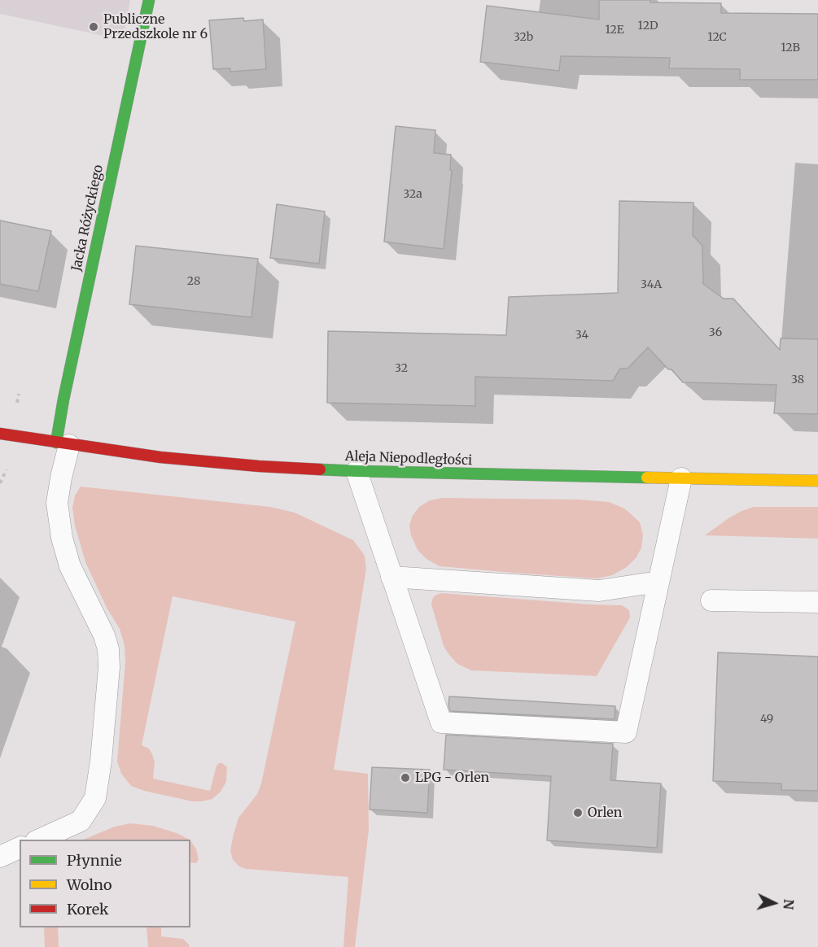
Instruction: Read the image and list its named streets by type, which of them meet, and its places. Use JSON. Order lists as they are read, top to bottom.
{
  "streets": {
    "street": ["Jacka Różyckiego", "Aleja Niepodległości"]
  },
  "crossings": [
    ["Jacka Różyckiego", "Aleja Niepodległości"]
  ],
  "places": ["Publiczne Przedszkole nr 6", "LPG - Orlen", "Orlen"],
  "house_numbers": [
    "12D",
    "12E",
    "32b",
    "12C",
    "12B",
    "32a",
    "28",
    "34A",
    "36",
    "34",
    "32",
    "38",
    "49"
  ],
  "legend": ["Płynnie", "Wolno", "Korek"],
  "north": "right"
}
